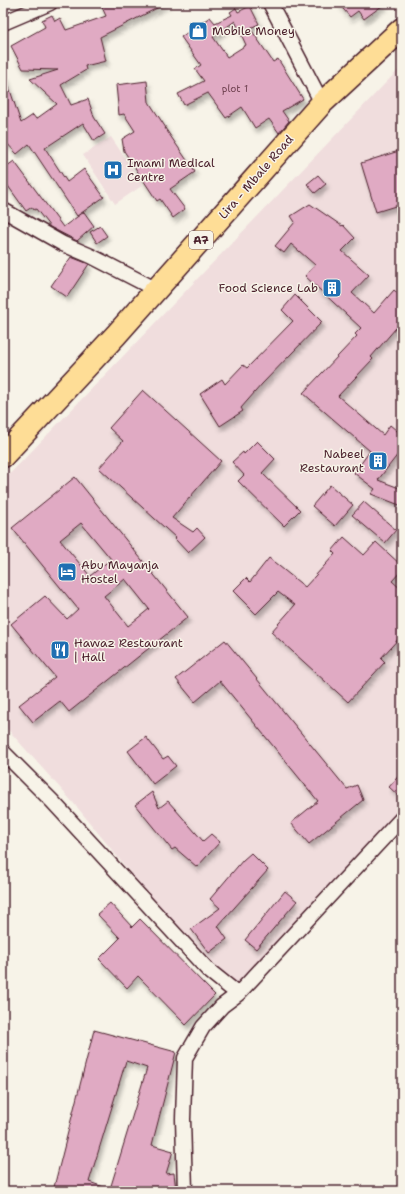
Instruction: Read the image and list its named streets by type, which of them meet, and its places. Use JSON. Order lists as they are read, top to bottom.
{
  "streets": {
    "main road": ["Lira - Mbale Road", "A7"]
  },
  "places": {
    "shop": ["Mobile Money"],
    "hospital": ["Imami Medical Centre"],
    "building": ["Food Science Lab", "Nabeel Restaurant"],
    "hotel": ["Abu Mayanja Hostel"],
    "restaurant": ["Hawaz Restaurant | Hall"]
  },
  "house_numbers": ["plot 1"]
}
